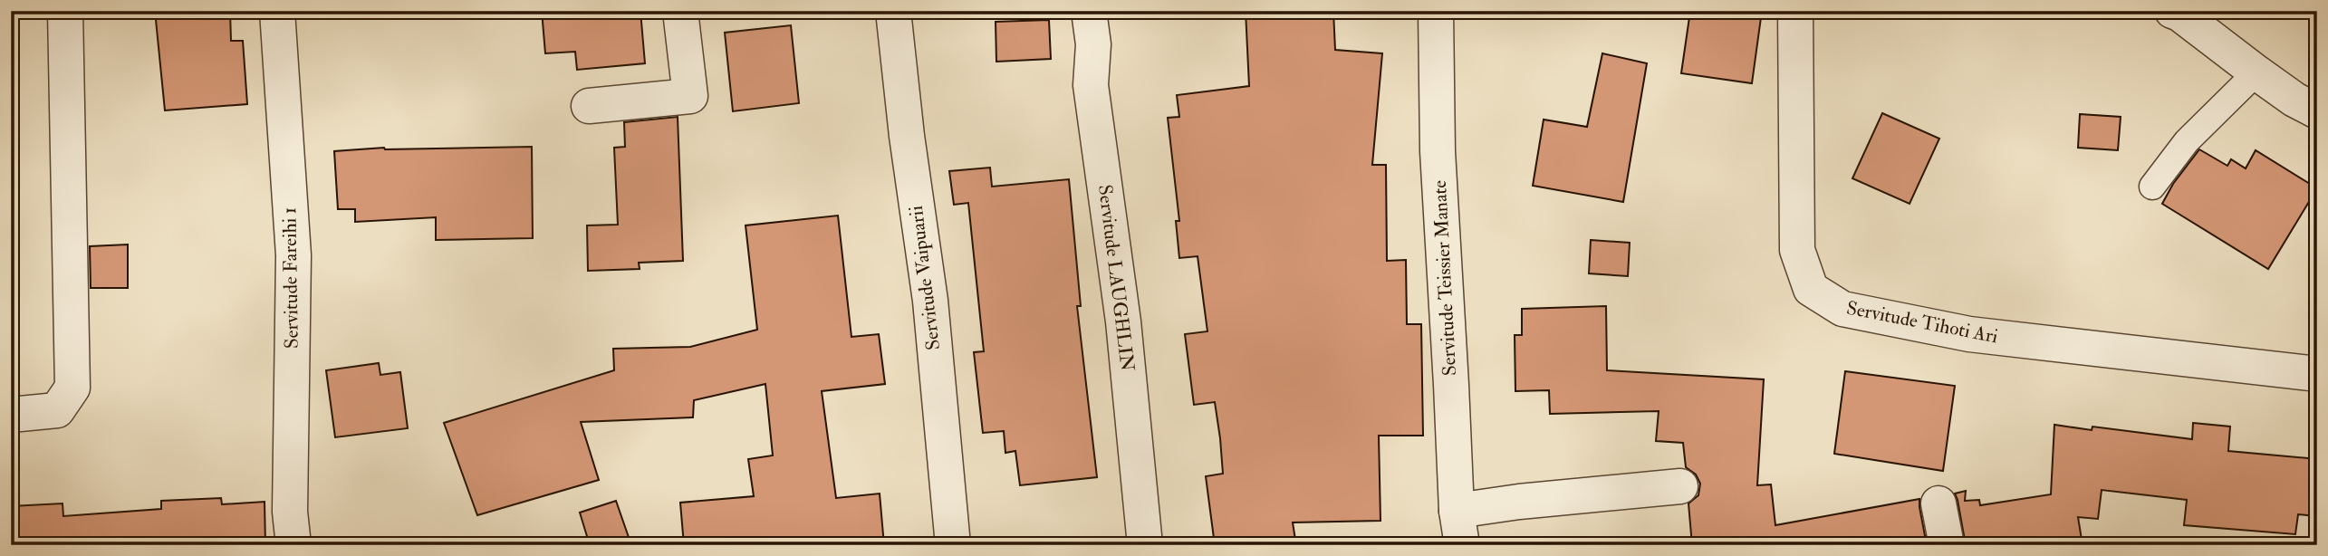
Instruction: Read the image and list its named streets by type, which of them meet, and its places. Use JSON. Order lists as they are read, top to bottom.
{
  "streets": {
    "street": [
      "Servitude Fareihi 1",
      "Servitude Vaipuarii",
      "Servitude LAUGHLIN",
      "Servitude Teissier Manate",
      "Servitude Tihoti Ari"
    ]
  }
}
